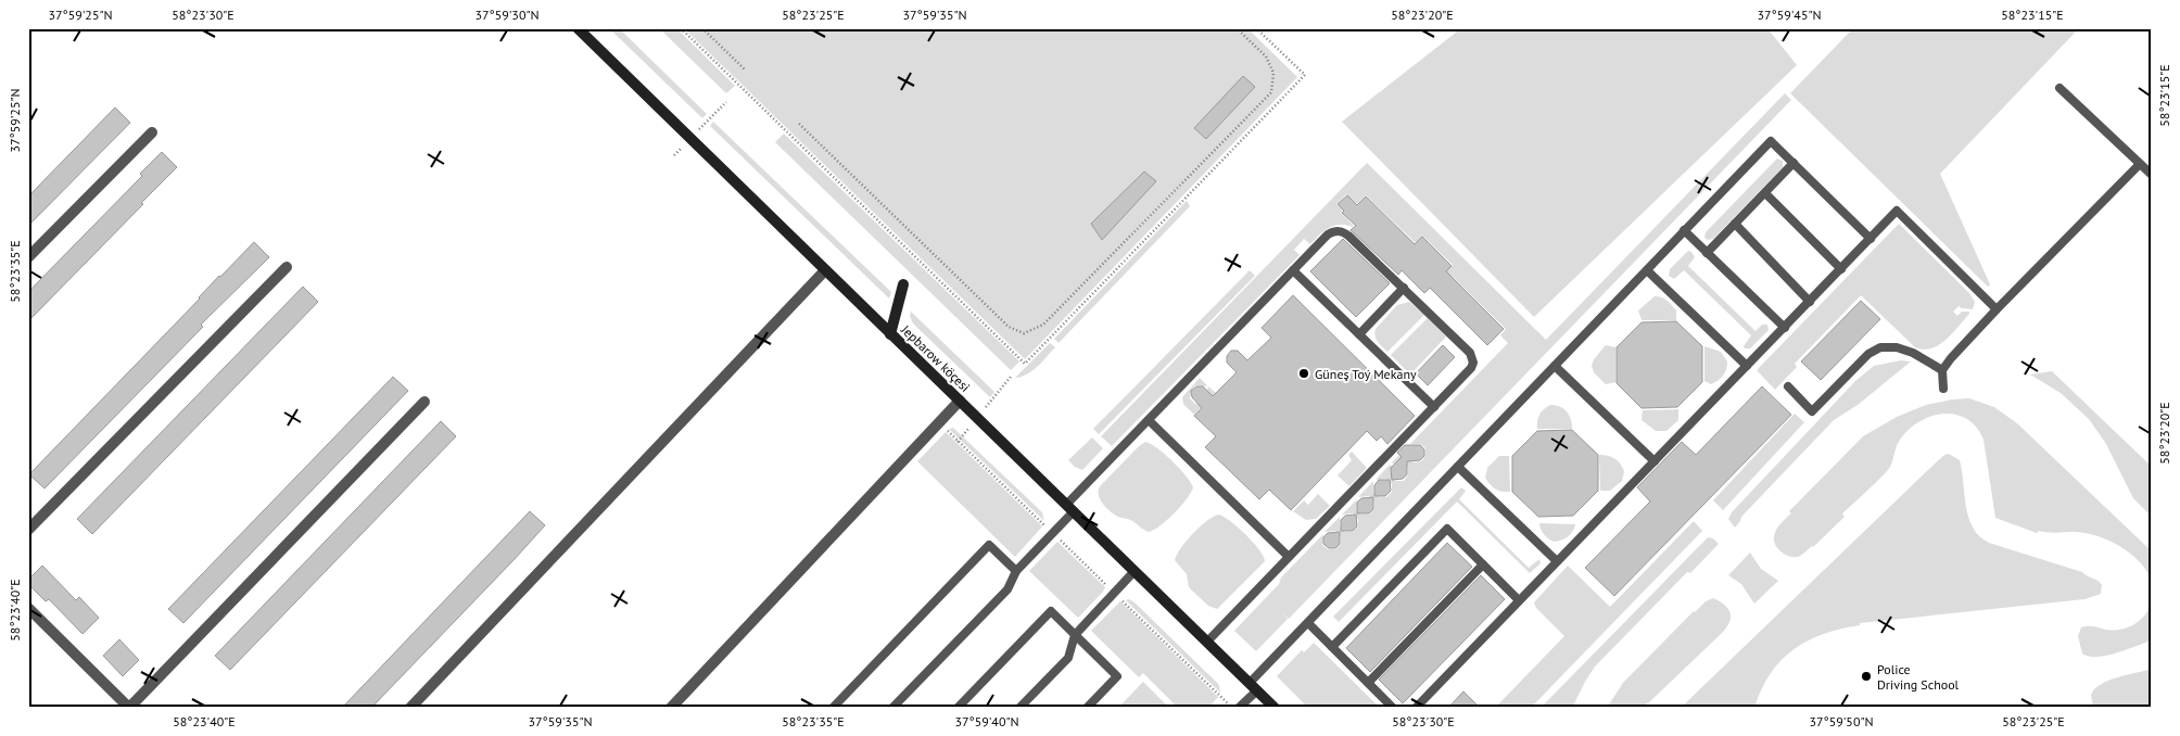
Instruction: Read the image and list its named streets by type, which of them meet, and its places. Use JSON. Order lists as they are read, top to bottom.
{
  "streets": {
    "street": ["Jepbarow köçesi"]
  },
  "places": ["Güneş Toý Mekany", "Police Driving School"],
  "coordinates": [
    "37°59'25\"N",
    "58°23'30\"E",
    "37°59'30\"N",
    "58°23'25\"E",
    "37°59'35\"N",
    "58°23'20\"E",
    "37°59'45\"N",
    "58°23'15\"E",
    "58°23'35\"E",
    "58°23'40\"E",
    "37°59'40\"N",
    "37°59'50\"N"
  ]
}
